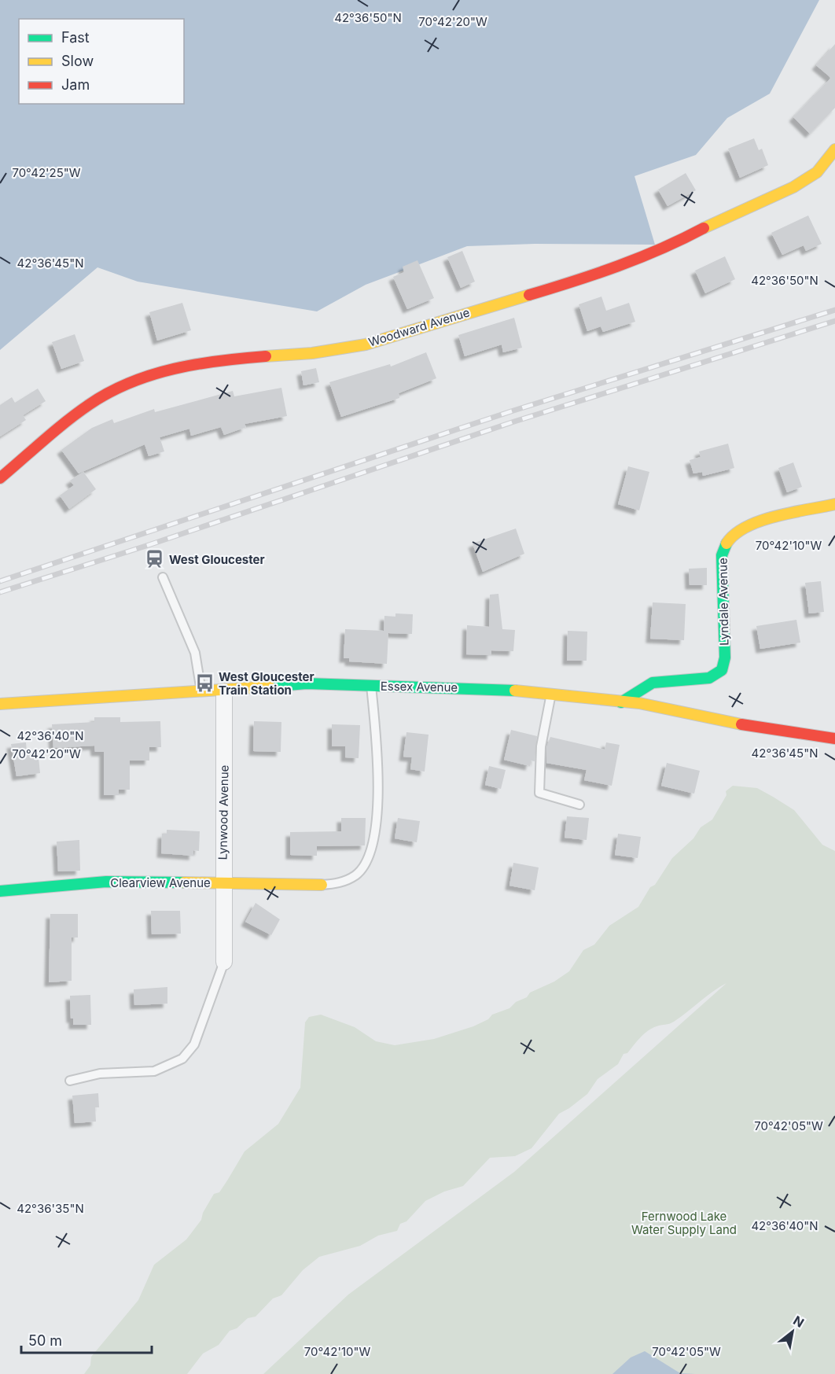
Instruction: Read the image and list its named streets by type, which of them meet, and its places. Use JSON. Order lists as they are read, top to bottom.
{
  "streets": {
    "street": [
      "Woodward Avenue",
      "Lyndale Avenue",
      "Essex Avenue",
      "Lynwood Avenue",
      "Clearview Avenue"
    ]
  },
  "crossings": [
    ["Lyndale Avenue", "Essex Avenue"],
    ["Essex Avenue", "Lynwood Avenue"],
    ["Lynwood Avenue", "Clearview Avenue"]
  ],
  "parks": ["Fernwood Lake Water Supply Land"],
  "places": {
    "station": ["West Gloucester"],
    "bus stop": ["West Gloucester Train Station"]
  },
  "legend": ["Fast", "Slow", "Jam"],
  "scale_bar": "50 m",
  "north": "top right",
  "coordinates": [
    "42°36'50\"N",
    "70°42'20\"W",
    "70°42'25\"W",
    "42°36'45\"N",
    "70°42'10\"W",
    "42°36'40\"N",
    "70°42'05\"W",
    "42°36'35\"N"
  ]
}
